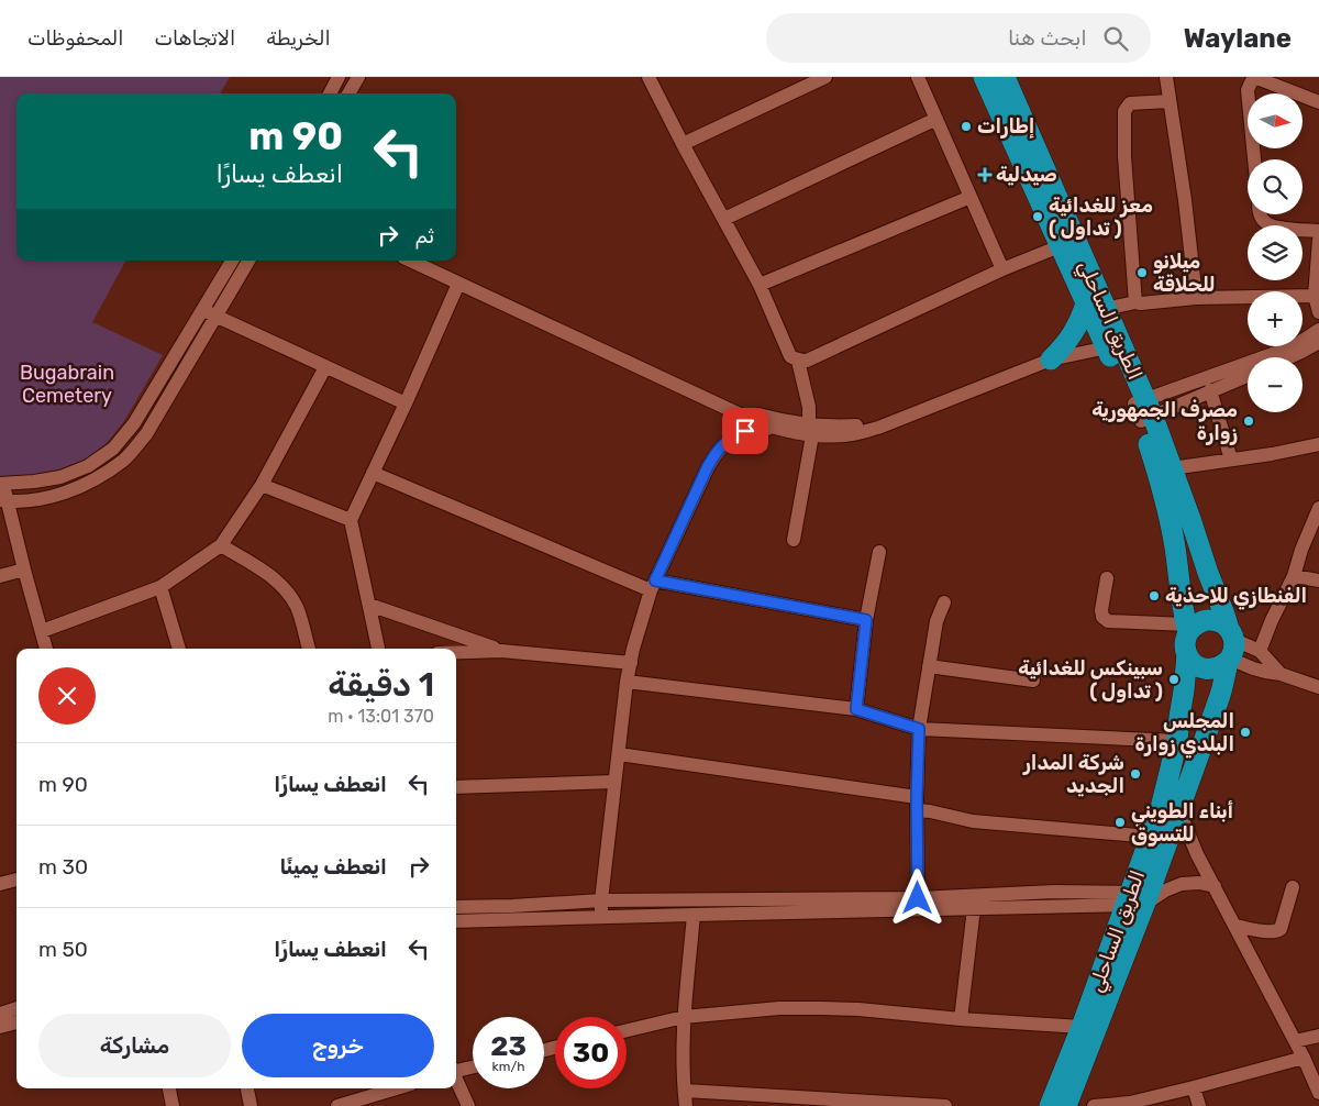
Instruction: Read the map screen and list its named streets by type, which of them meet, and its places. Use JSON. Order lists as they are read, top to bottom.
{
  "streets": {
    "highway": ["الطريق الساحلي"]
  },
  "parks": ["Bugabrain Cemetery"],
  "places": {
    "other": [
      "إطارات",
      "معز للغدائية ( تداول )",
      "ميلانو للحلاقة",
      "مصرف الجمهورية زوارة",
      "الفنطازي للاحذية",
      "سبينكس للغدائية ( تداول )",
      "المجلس البلدي زوارة",
      "شركة المدار الجديد",
      "أبناء الطويني للتسوق"
    ],
    "health": ["صيدلية"]
  },
  "north": "right",
  "page": {
    "header": "Waylane",
    "search": "ابحث هنا",
    "nav": ["الخريطة", "الاتجاهات", "المحفوظات"],
    "map_buttons": ["+", "−"],
    "turn": ["90 m", "انعطف يسارًا"],
    "then": "ثم",
    "heading": ["1 دقيقة", "370 m · 13:01"],
    "list": [
      {
        "name": "انعطف يسارًا",
        "value": "90 m"
      },
      {
        "name": "انعطف يمينًا",
        "value": "30 m"
      },
      {
        "name": "انعطف يسارًا",
        "value": "50 m"
      }
    ],
    "buttons": ["خروج", "مشاركة"],
    "speed": "23 km/h",
    "limit": "30"
  }
}
